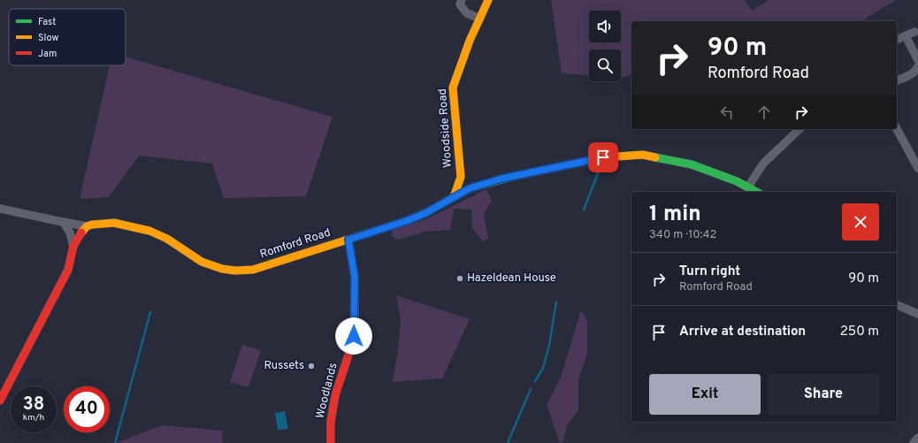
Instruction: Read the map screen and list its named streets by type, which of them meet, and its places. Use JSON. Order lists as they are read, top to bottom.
{
  "streets": {
    "street": ["Woodside Road", "Romford Road", "Woodlands"]
  },
  "crossings": [
    ["Woodside Road", "Romford Road"],
    ["Romford Road", "Woodlands"]
  ],
  "places": ["Hazeldean House", "Russets"],
  "legend": ["Fast", "Slow", "Jam"],
  "page": {
    "turn": ["90 m", "Romford Road"],
    "heading": ["1 min", "340 m · 10:42"],
    "list": [
      {
        "name": "Turn right",
        "note": "Romford Road",
        "value": "90 m"
      },
      {
        "name": "Arrive at destination",
        "value": "250 m"
      }
    ],
    "buttons": ["Exit", "Share"],
    "speed": "38 km/h",
    "limit": "40"
  }
}
